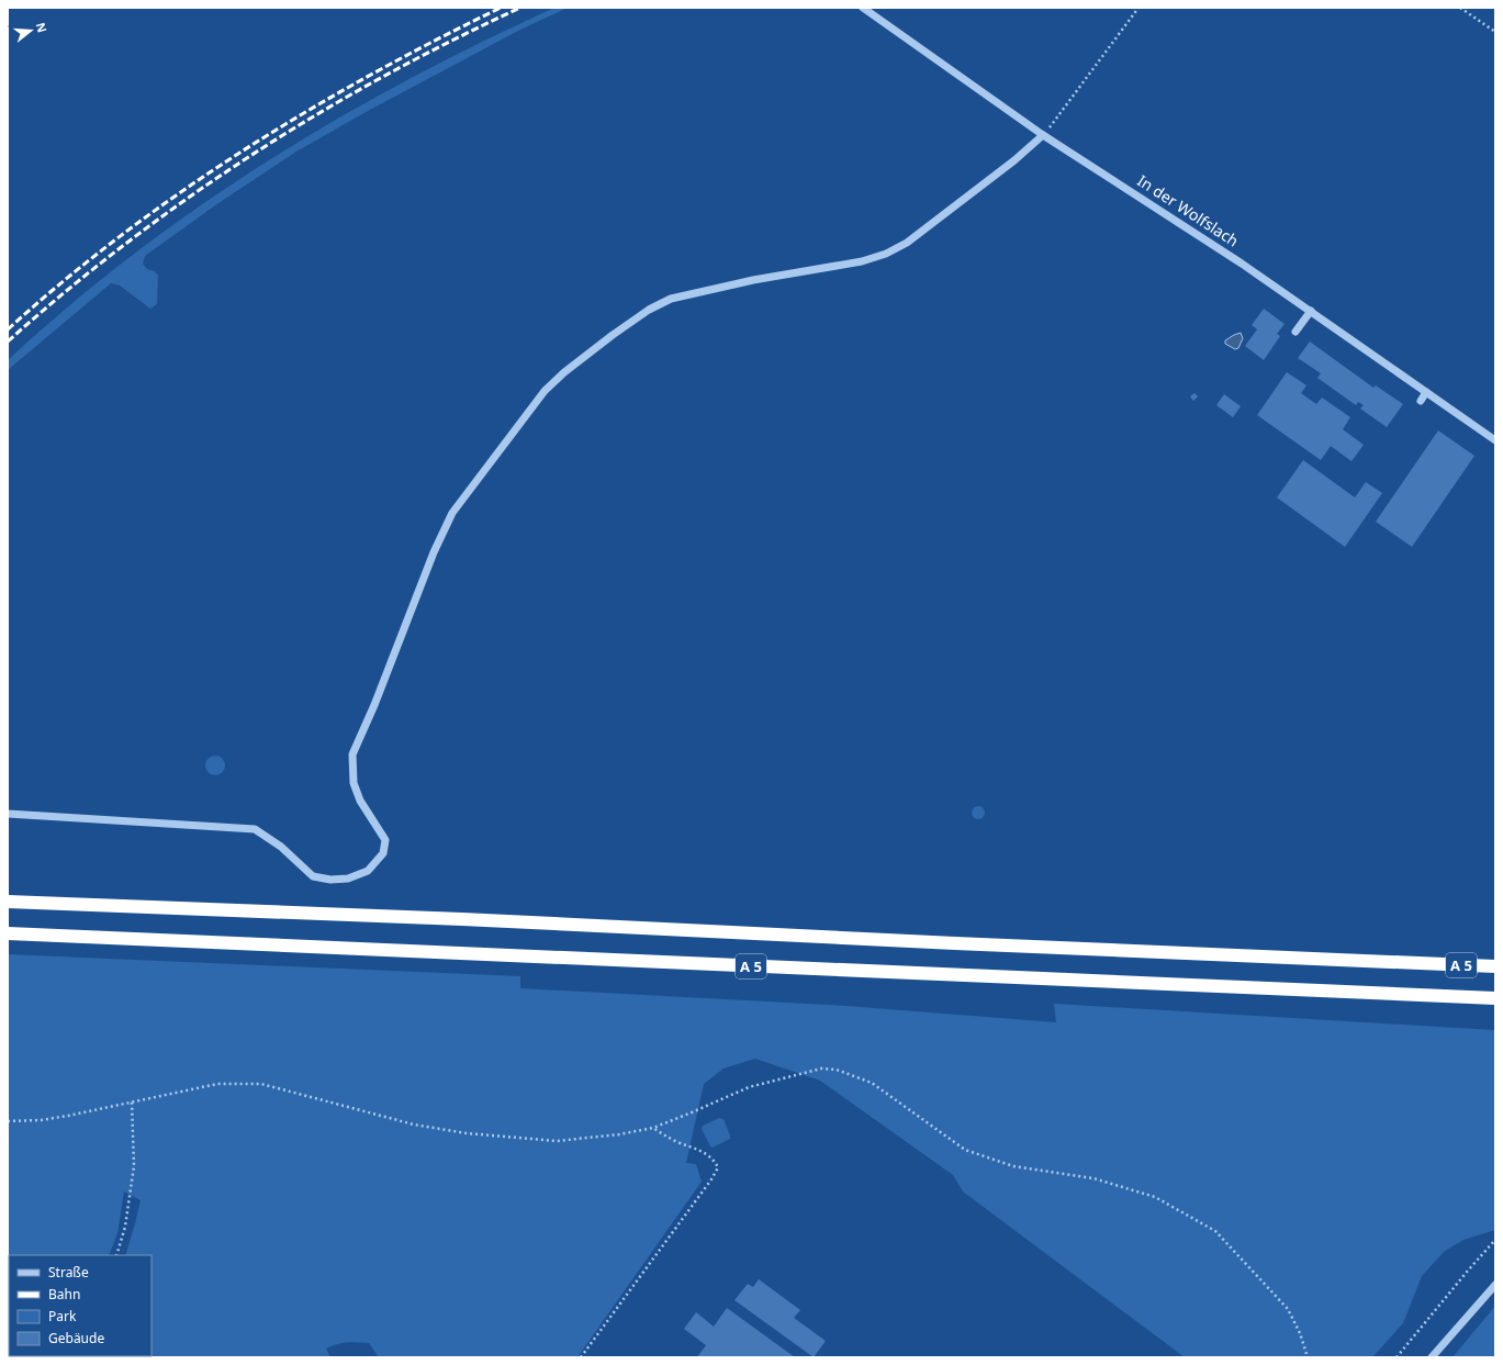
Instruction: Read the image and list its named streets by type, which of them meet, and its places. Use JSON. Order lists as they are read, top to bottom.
{
  "streets": {
    "highway": ["A 5"],
    "lane": ["In der Wolfslach"]
  },
  "legend": [
    "Straße",
    "Bahn",
    "Park",
    "Gebäude"
  ],
  "north": "right"
}
